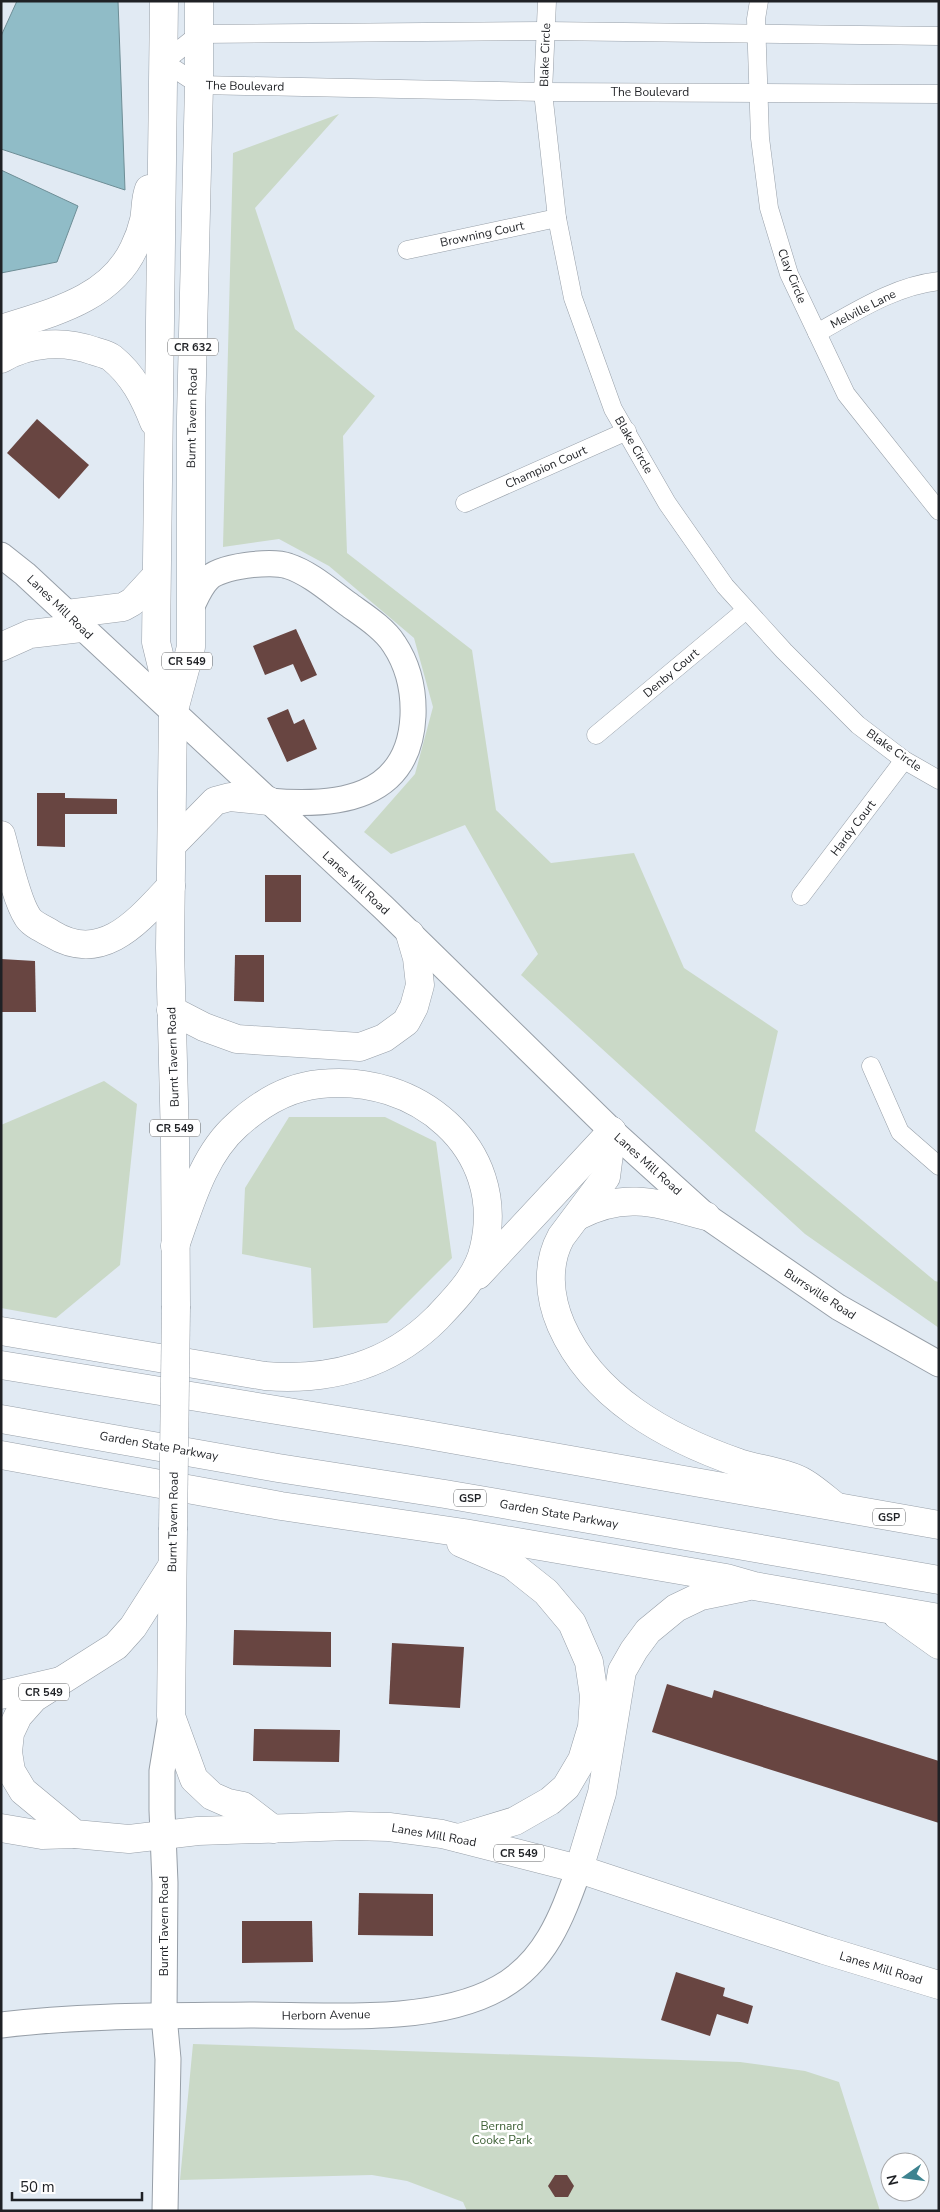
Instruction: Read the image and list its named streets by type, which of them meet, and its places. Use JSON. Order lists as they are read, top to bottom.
{
  "streets": {
    "main road": [
      "CR 632",
      "Burnt Tavern Road",
      "Lanes Mill Road",
      "CR 549",
      "Burrsville Road",
      "Garden State Parkway",
      "GSP",
      "Herborn Avenue"
    ],
    "street": [
      "Blake Circle",
      "The Boulevard",
      "Browning Court",
      "Clay Circle",
      "Melville Lane",
      "Champion Court",
      "Denby Court",
      "Hardy Court"
    ]
  },
  "crossings": [
    ["Blake Circle", "The Boulevard"],
    ["Blake Circle", "Browning Court"],
    ["Blake Circle", "Champion Court"],
    ["Blake Circle", "Denby Court"],
    ["Blake Circle", "Hardy Court"],
    ["The Boulevard", "Clay Circle"],
    ["The Boulevard", "Burnt Tavern Road"],
    ["Clay Circle", "Melville Lane"],
    ["Burnt Tavern Road", "Lanes Mill Road"],
    ["Burnt Tavern Road", "CR 549"],
    ["Burnt Tavern Road", "Herborn Avenue"],
    ["Lanes Mill Road", "CR 549"],
    ["Lanes Mill Road", "Burrsville Road"],
    ["Lanes Mill Road", "Herborn Avenue"]
  ],
  "parks": ["Bernard Cooke Park"],
  "scale_bar": "50 m",
  "north": "left"
}
